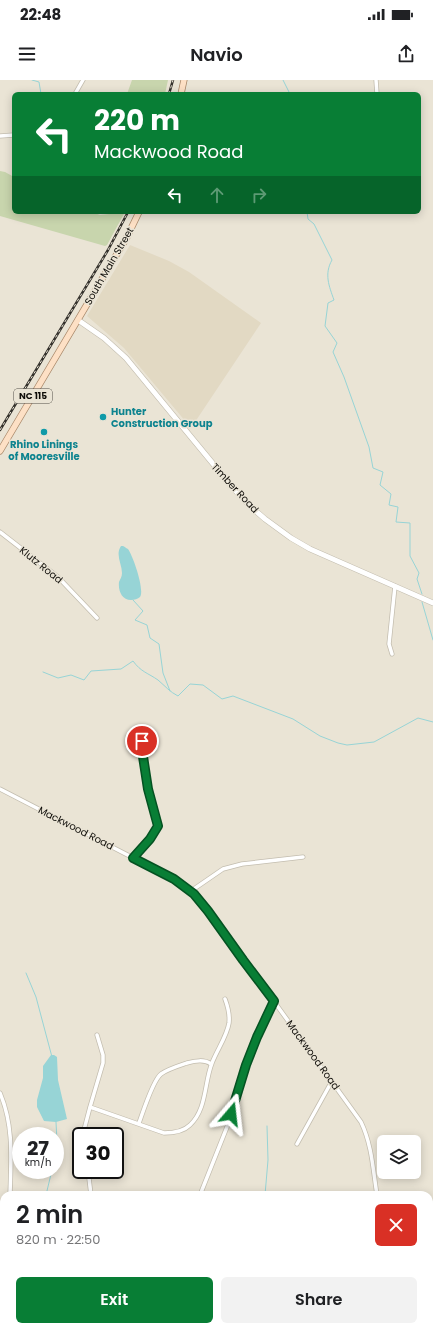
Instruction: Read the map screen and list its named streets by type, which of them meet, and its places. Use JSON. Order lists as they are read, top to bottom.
{
  "streets": {
    "main road": ["South Main Street", "NC 115"],
    "street": ["Timber Road", "Klutz Road", "Mackwood Road"]
  },
  "crossings": [
    ["South Main Street", "NC 115"],
    ["South Main Street", "Timber Road"],
    ["NC 115", "Timber Road"]
  ],
  "places": ["Hunter Construction Group", "Rhino Linings of Mooresville"],
  "page": {
    "status": "22:48",
    "header": "Navio",
    "turn": ["220 m", "Mackwood Road"],
    "speed": "27 km/h",
    "limit": "30",
    "heading": ["2 min", "820 m · 22:50"],
    "buttons": ["Exit", "Share"]
  }
}
